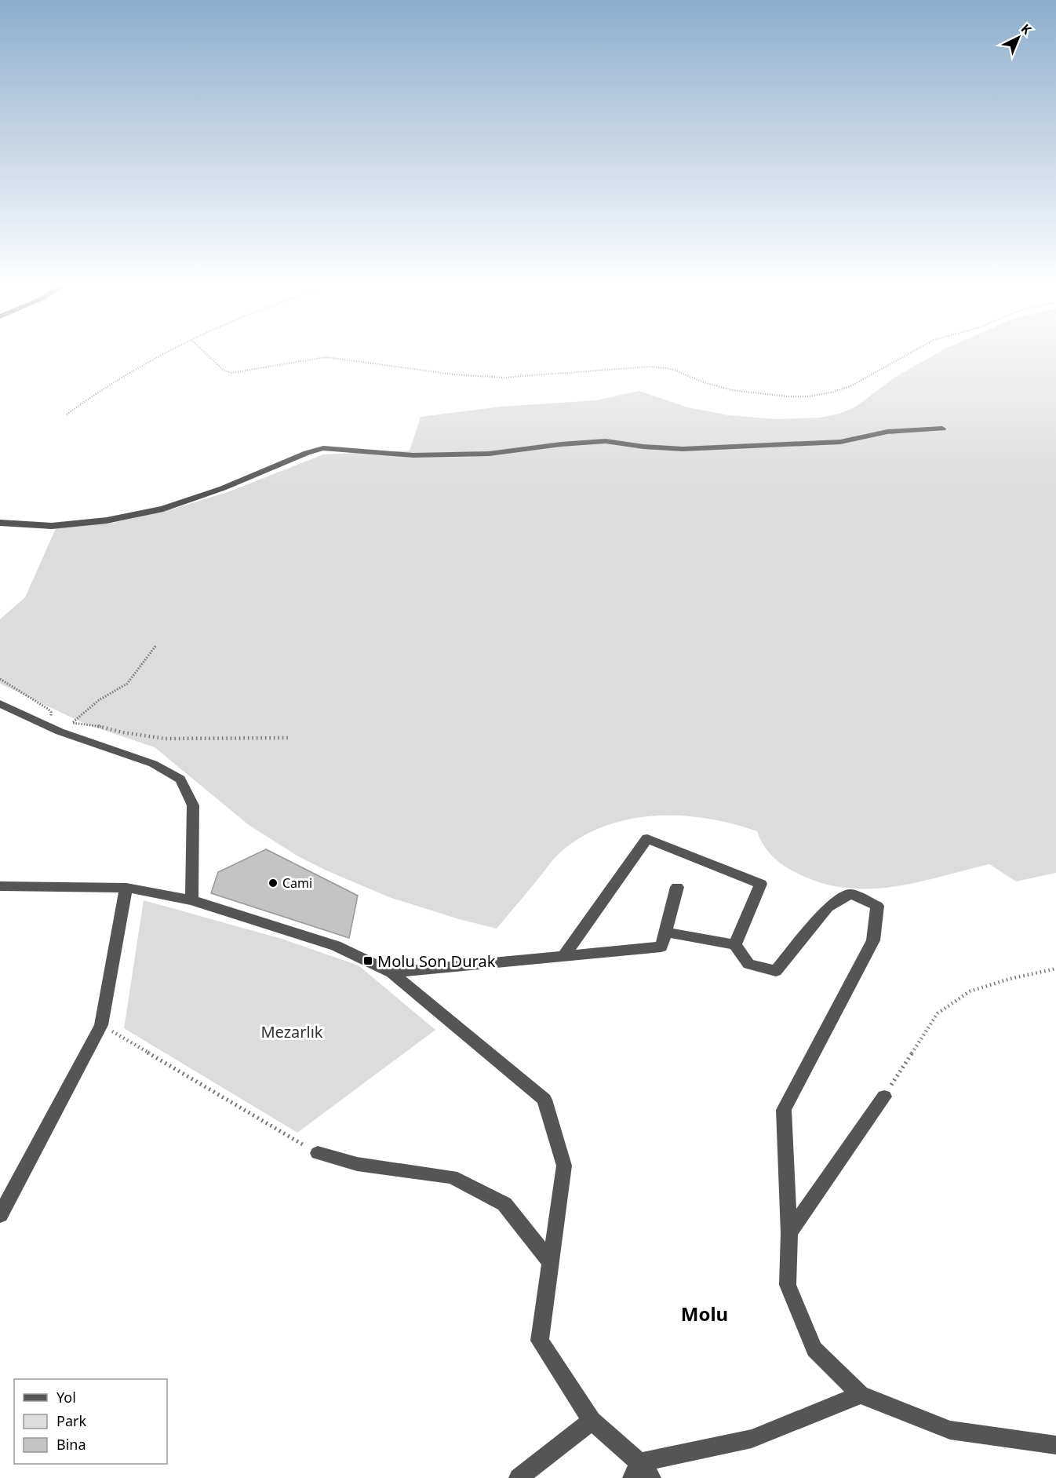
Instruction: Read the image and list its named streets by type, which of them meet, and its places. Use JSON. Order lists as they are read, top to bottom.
{
  "districts": ["Molu"],
  "parks": ["Mezarlık"],
  "places": {
    "other": ["Cami"],
    "transit": ["Molu Son Durak"]
  },
  "legend": ["Yol", "Park", "Bina"],
  "north": "top right"
}
